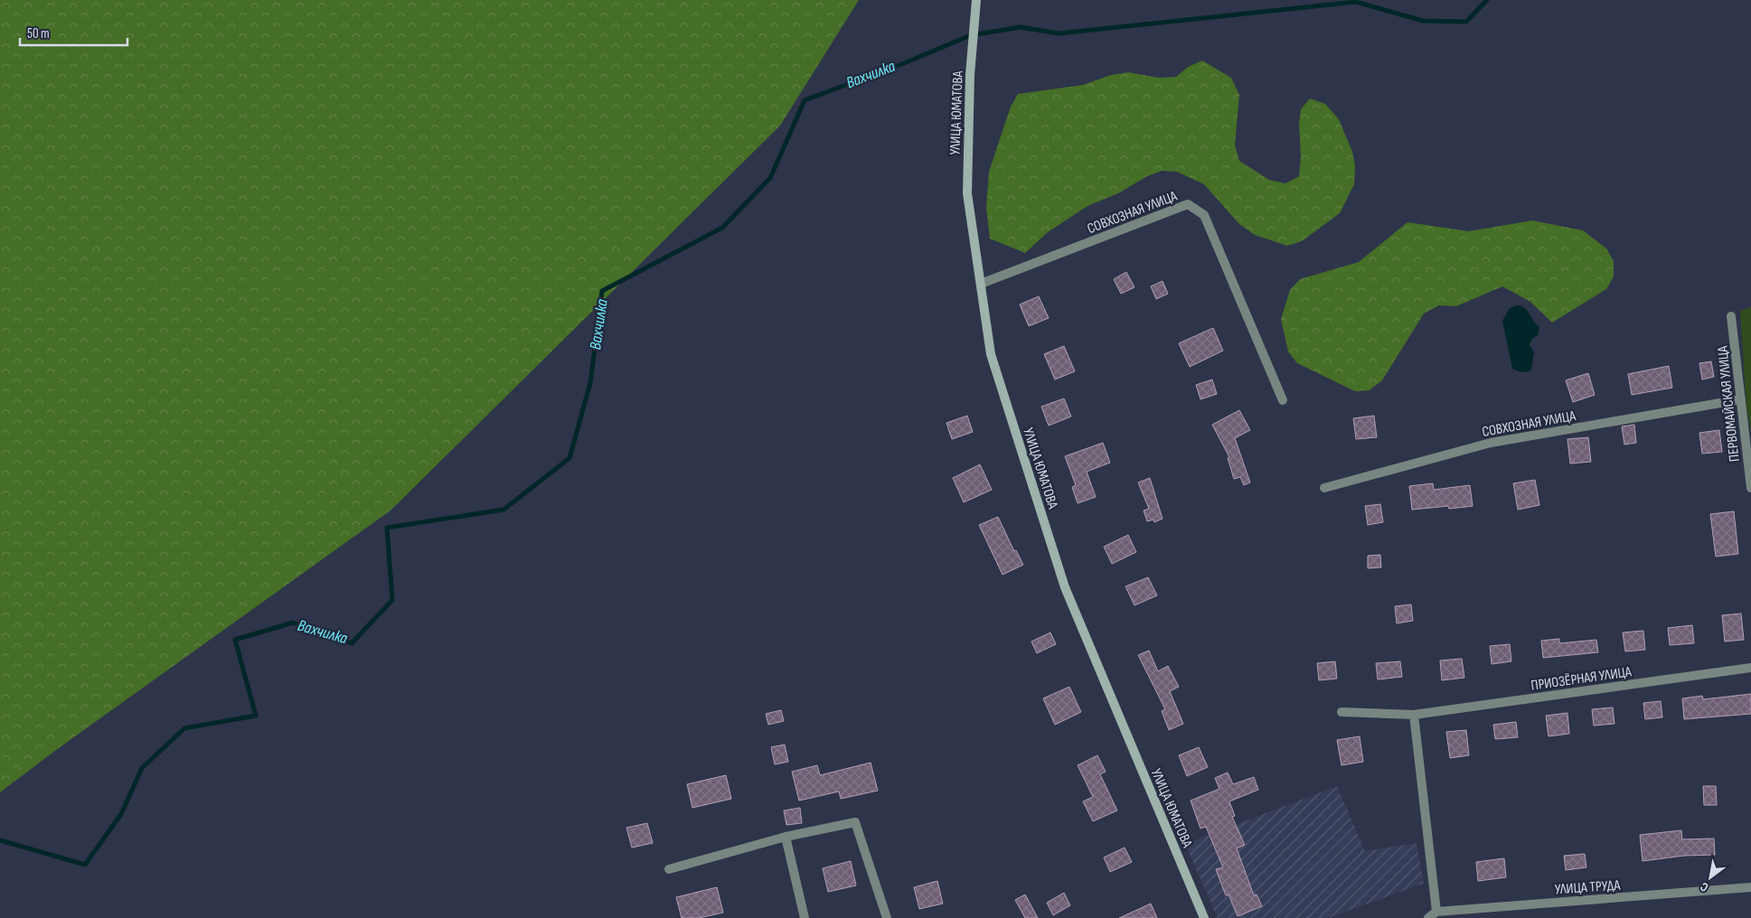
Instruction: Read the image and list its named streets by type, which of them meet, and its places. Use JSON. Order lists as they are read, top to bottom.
{
  "streets": {
    "main road": ["УЛИЦА ЮМАТОВА"],
    "street": [
      "СОВХОЗНАЯ УЛИЦА",
      "ПЕРВОМАЙСКАЯ УЛИЦА",
      "ПРИОЗЁРНАЯ УЛИЦА",
      "УЛИЦА ТРУДА"
    ]
  },
  "crossings": [
    ["УЛИЦА ЮМАТОВА", "СОВХОЗНАЯ УЛИЦА"],
    ["СОВХОЗНАЯ УЛИЦА", "ПЕРВОМАЙСКАЯ УЛИЦА"]
  ],
  "water": ["Вахчилка"],
  "scale_bar": "50 m",
  "north": "bottom left"
}
